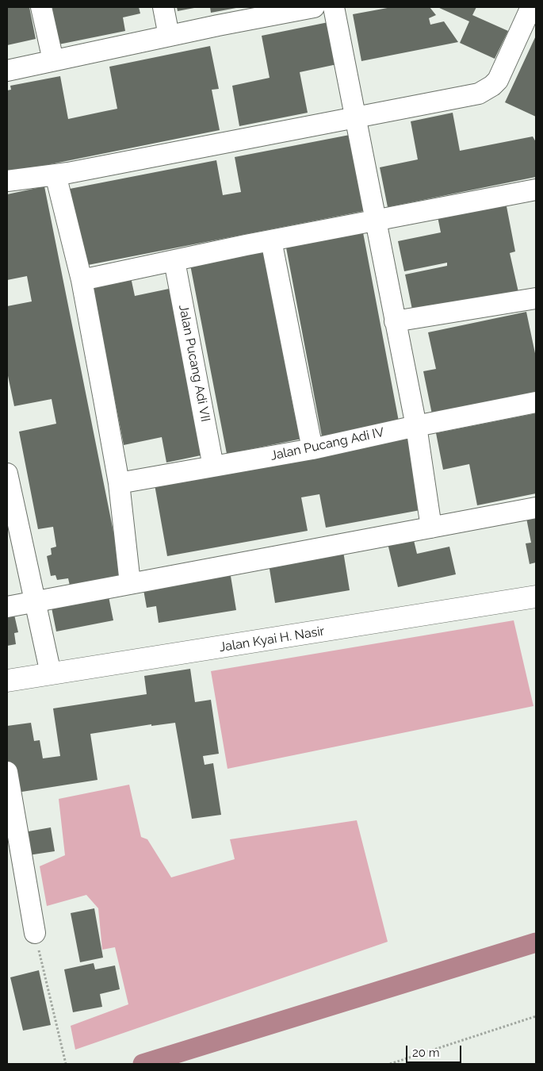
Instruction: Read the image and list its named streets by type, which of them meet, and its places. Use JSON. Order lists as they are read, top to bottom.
{
  "streets": {
    "main road": ["Jalan Kyai H. Nasir"],
    "street": ["Jalan Pucang Adi VII", "Jalan Pucang Adi IV"]
  },
  "crossings": [
    ["Jalan Pucang Adi VII", "Jalan Pucang Adi IV"]
  ],
  "scale_bar": "20 m"
}
